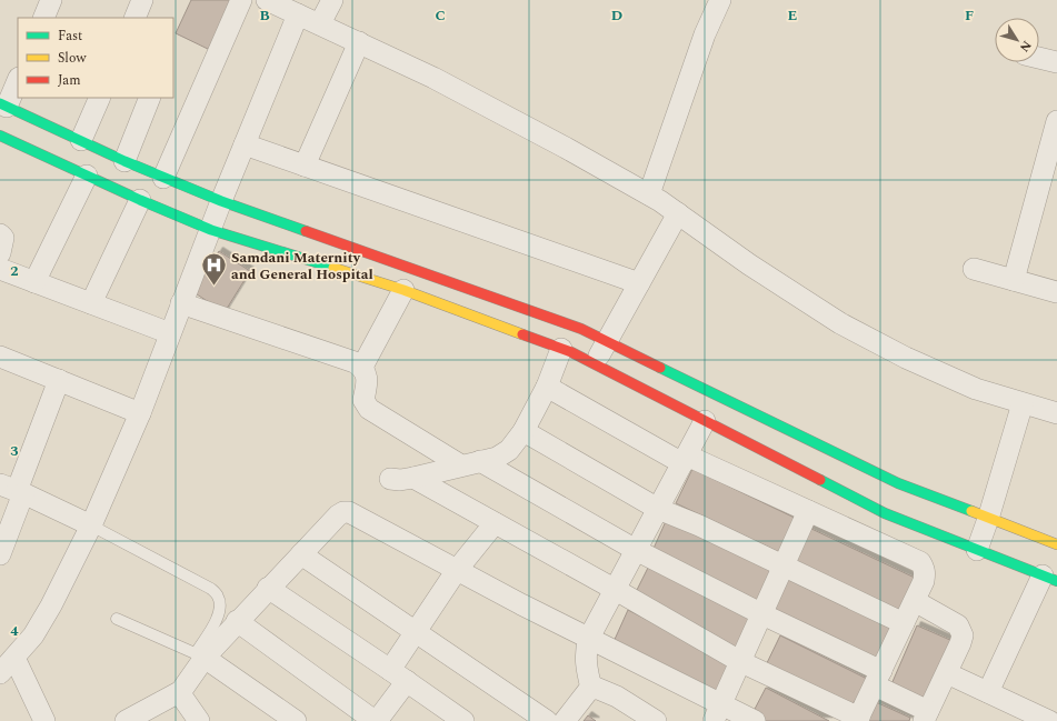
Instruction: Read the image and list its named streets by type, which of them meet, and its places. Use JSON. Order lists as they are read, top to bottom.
{
  "places": {
    "hospital": ["Samdani Maternity and General Hospital"]
  },
  "legend": ["Fast", "Slow", "Jam"],
  "north": "bottom right",
  "grid": {
    "columns": [
      "B",
      "C",
      "D",
      "E",
      "F"
    ],
    "rows": ["2", "3", "4"]
  }
}
